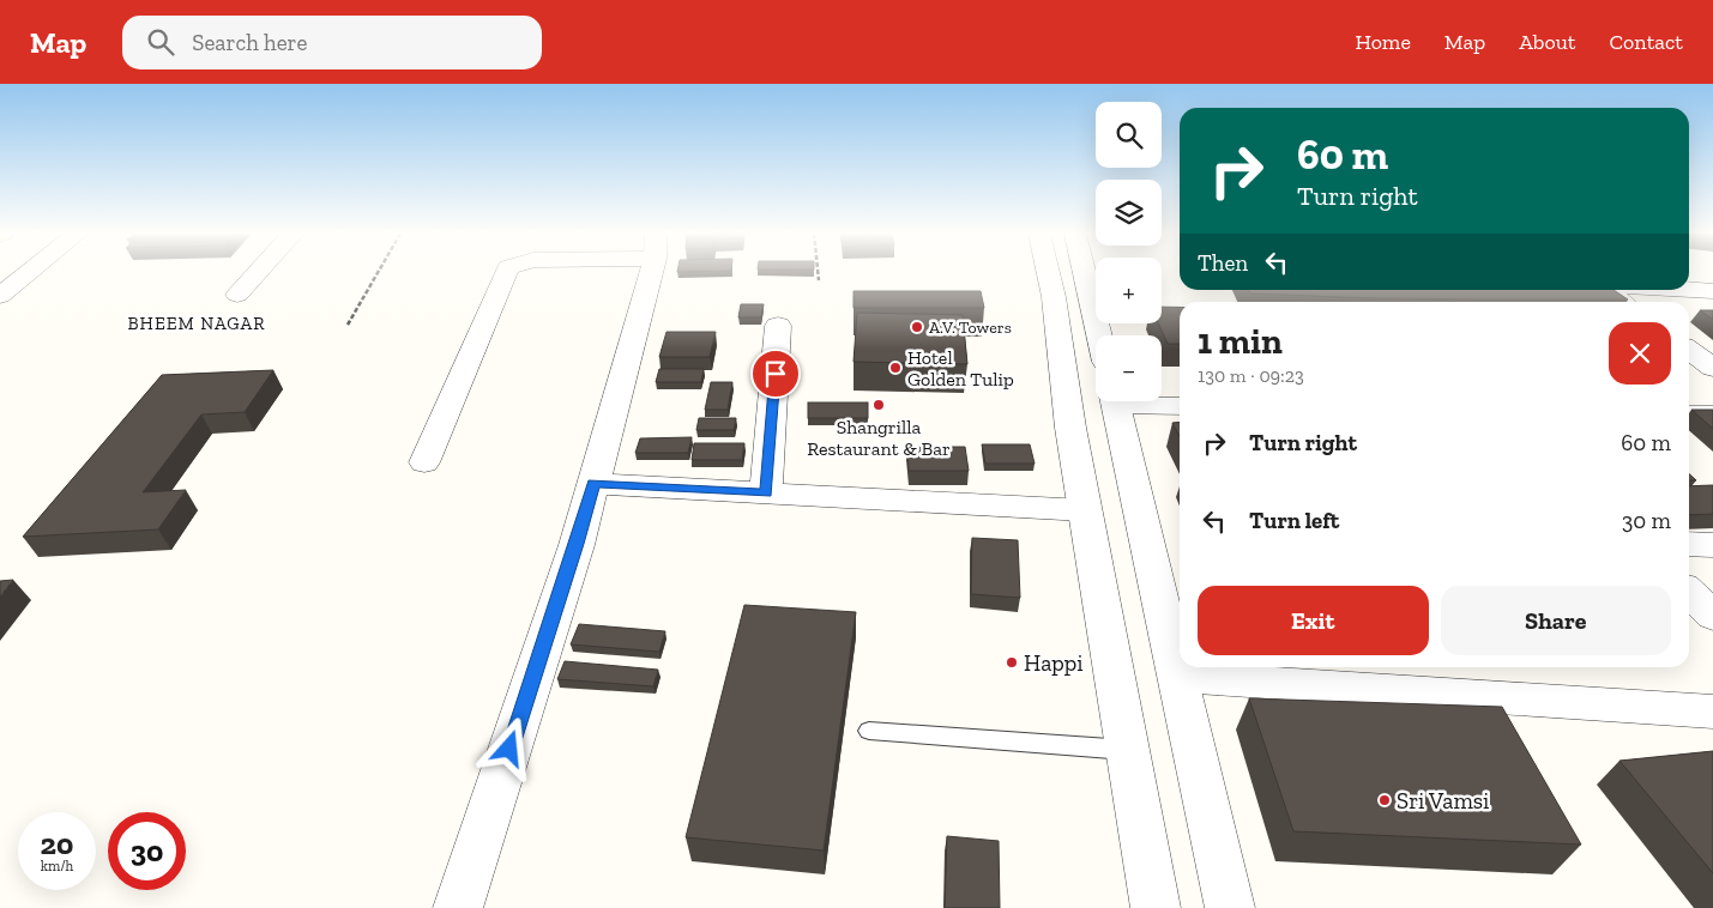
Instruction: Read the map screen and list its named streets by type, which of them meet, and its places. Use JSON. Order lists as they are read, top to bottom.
{
  "districts": ["BHEEM NAGAR"],
  "places": [
    "A.V. Towers",
    "Hotel Golden Tulip",
    "Shangrilla Restaurant & Bar",
    "Happi",
    "Sri Vamsi"
  ],
  "page": {
    "header": "Map",
    "search": "Search here",
    "nav": [
      "Home",
      "Map",
      "About",
      "Contact"
    ],
    "map_buttons": ["+", "−"],
    "turn": ["60 m", "Turn right"],
    "then": "Then",
    "heading": ["1 min", "130 m · 09:23"],
    "list": [
      {
        "name": "Turn right",
        "value": "60 m"
      },
      {
        "name": "Turn left",
        "value": "30 m"
      }
    ],
    "buttons": ["Exit", "Share"],
    "speed": "20 km/h",
    "limit": "30"
  }
}
